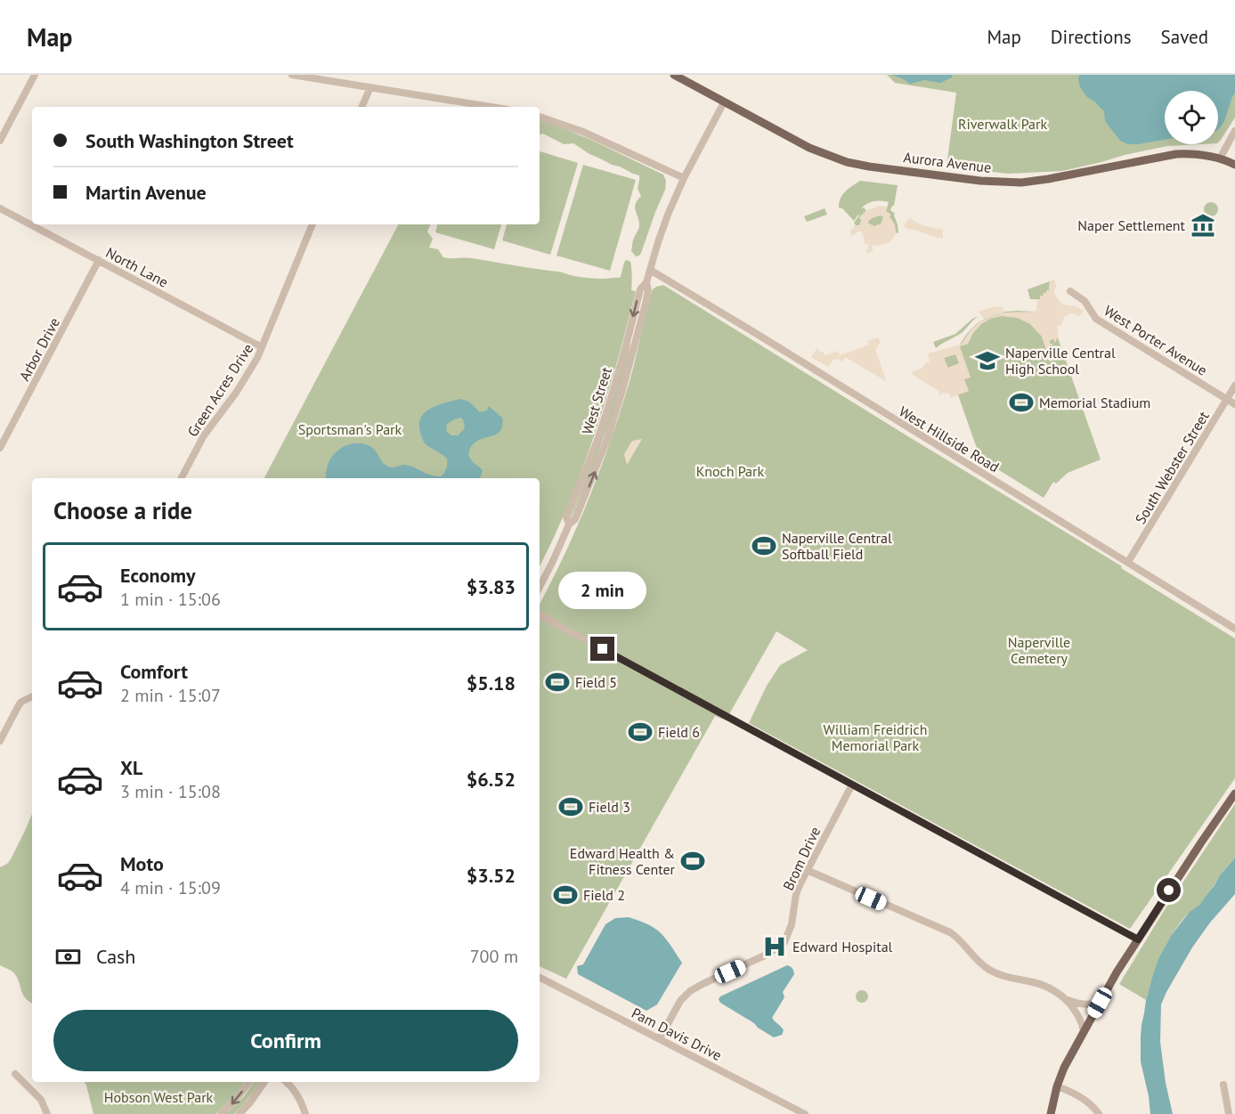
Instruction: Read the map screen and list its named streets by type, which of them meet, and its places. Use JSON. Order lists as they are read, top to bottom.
{
  "streets": {
    "main road": ["Aurora Avenue"],
    "street": [
      "North Lane",
      "West Porter Avenue",
      "Arbor Drive",
      "Green Acres Drive",
      "West Street",
      "West Hillside Road",
      "South Webster Street",
      "Brom Drive",
      "Pam Davis Drive"
    ]
  },
  "crossings": [
    ["Aurora Avenue", "West Street"],
    ["North Lane", "Arbor Drive"],
    ["North Lane", "Green Acres Drive"],
    ["West Porter Avenue", "South Webster Street"],
    ["West Street", "West Hillside Road"],
    ["West Hillside Road", "South Webster Street"],
    ["Brom Drive", "Pam Davis Drive"]
  ],
  "parks": [
    "Riverwalk Park",
    "Sportsman's Park",
    "Knoch Park",
    "Naperville Cemetery",
    "William Freidrich Memorial Park",
    "Hobson West Park"
  ],
  "places": {
    "museum": ["Naper Settlement"],
    "school or university": ["Naperville Central High School"],
    "sports": [
      "Memorial Stadium",
      "Naperville Central Softball Field",
      "Field 5",
      "Field 6",
      "Field 3",
      "Edward Health & Fitness Center",
      "Field 2"
    ],
    "hospital": ["Edward Hospital"]
  },
  "page": {
    "header": "Map",
    "nav": ["Map", "Directions", "Saved"],
    "banner": ["South Washington Street", "Martin Avenue"],
    "heading": "Choose a ride",
    "list": [
      {
        "name": "Economy",
        "note": "1 min · 15:06",
        "value": "$3.83"
      },
      {
        "name": "Comfort",
        "note": "2 min · 15:07",
        "value": "$5.18"
      },
      {
        "name": "XL",
        "note": "3 min · 15:08",
        "value": "$6.52"
      },
      {
        "name": "Moto",
        "note": "4 min · 15:09",
        "value": "$3.52"
      }
    ],
    "bubble": "2 min",
    "pay": ["Cash", "700 m"],
    "buttons": "Confirm"
  }
}
